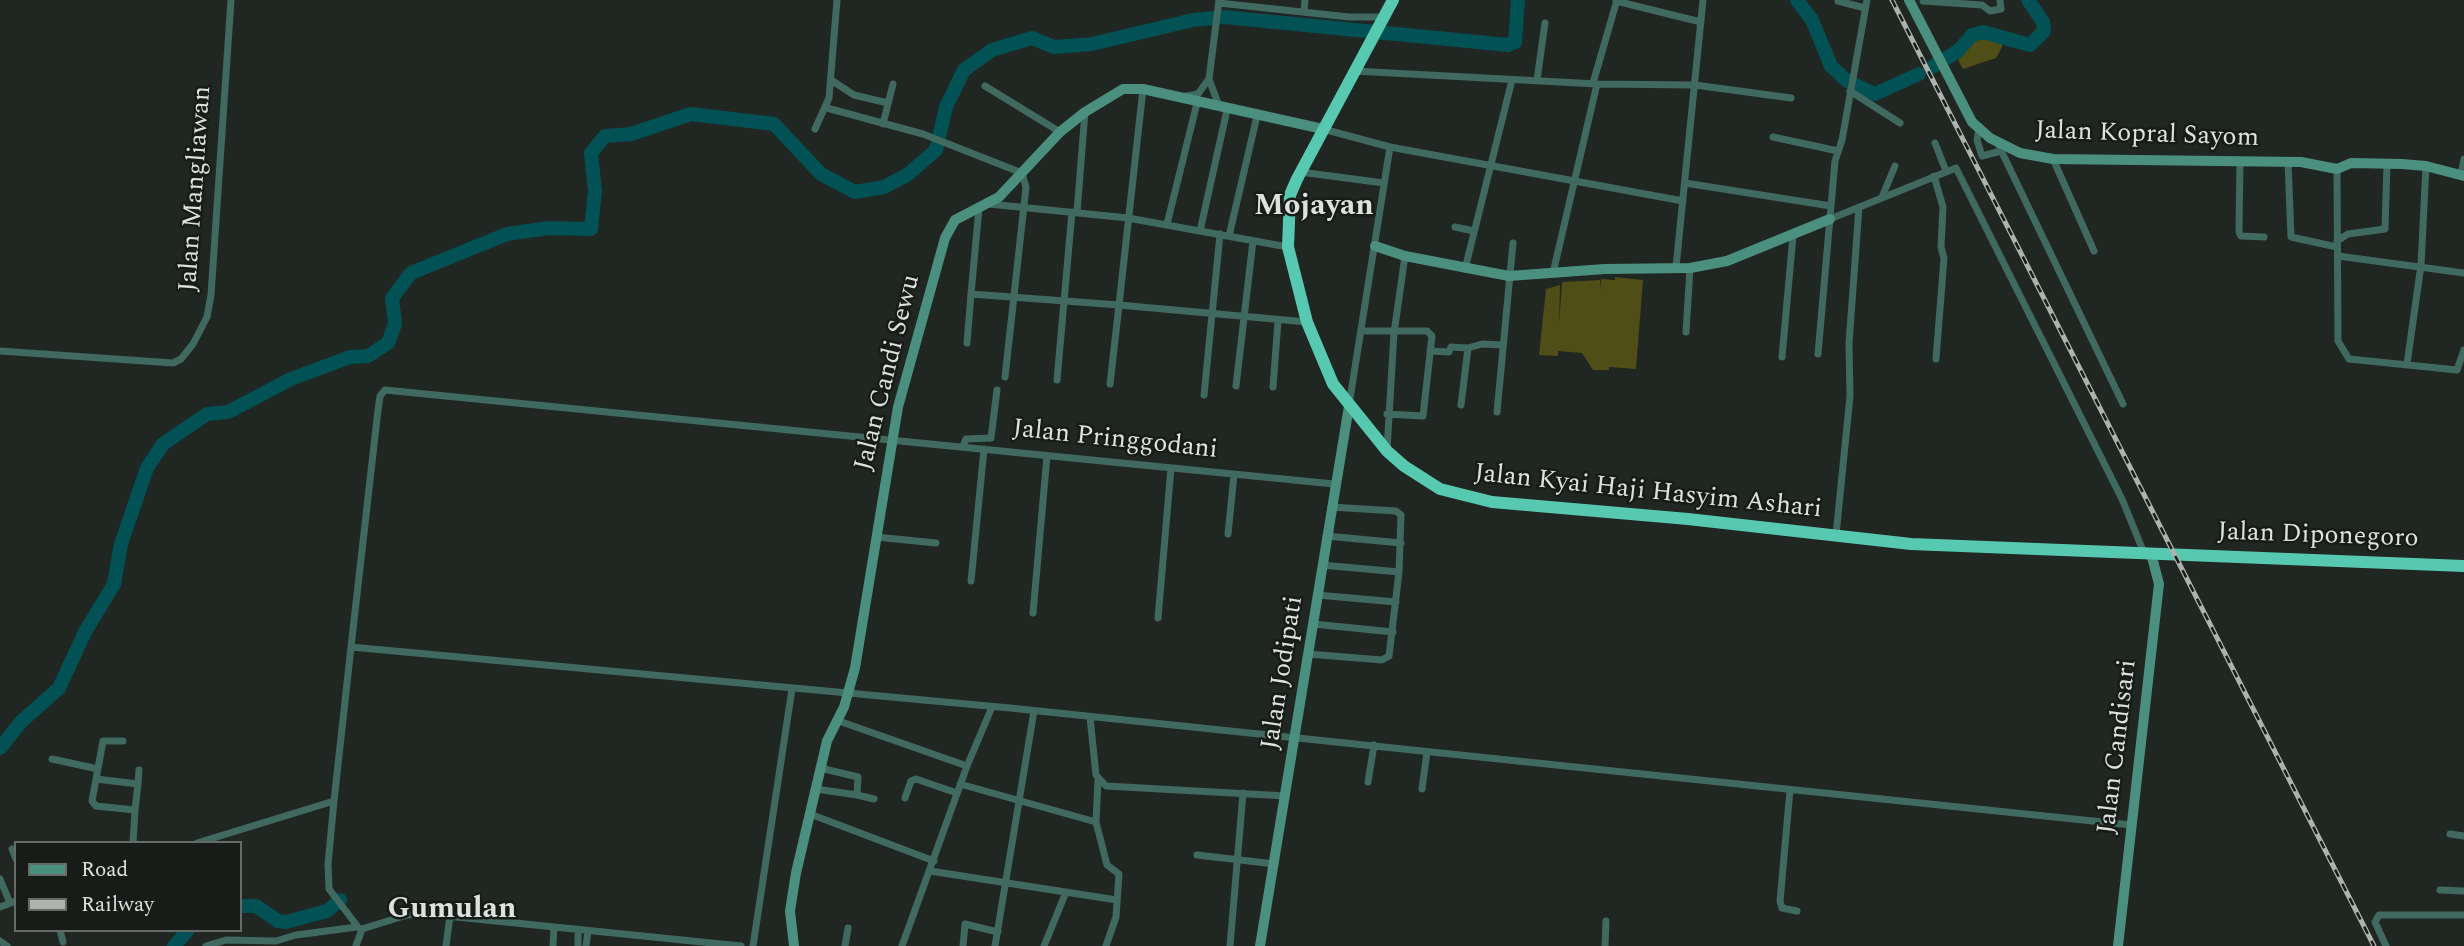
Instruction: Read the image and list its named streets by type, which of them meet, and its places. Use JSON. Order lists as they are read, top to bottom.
{
  "streets": {
    "highway": ["Jalan Kyai Haji Hasyim Ashari", "Jalan Diponegoro"],
    "street": [
      "Jalan Kopral Sayom",
      "Jalan Mangliawan",
      "Jalan Candi Sewu",
      "Jalan Pringgodani",
      "Jalan Jodipati",
      "Jalan Candisari"
    ]
  },
  "crossings": [
    ["Jalan Candi Sewu", "Jalan Pringgodani"],
    ["Jalan Candi Sewu", "Jalan Kyai Haji Hasyim Ashari"],
    ["Jalan Pringgodani", "Jalan Jodipati"],
    ["Jalan Kyai Haji Hasyim Ashari", "Jalan Diponegoro"],
    ["Jalan Kyai Haji Hasyim Ashari", "Jalan Jodipati"],
    ["Jalan Kyai Haji Hasyim Ashari", "Jalan Candisari"]
  ],
  "districts": ["Mojayan", "Gumulan"],
  "legend": ["Road", "Railway"]
}
